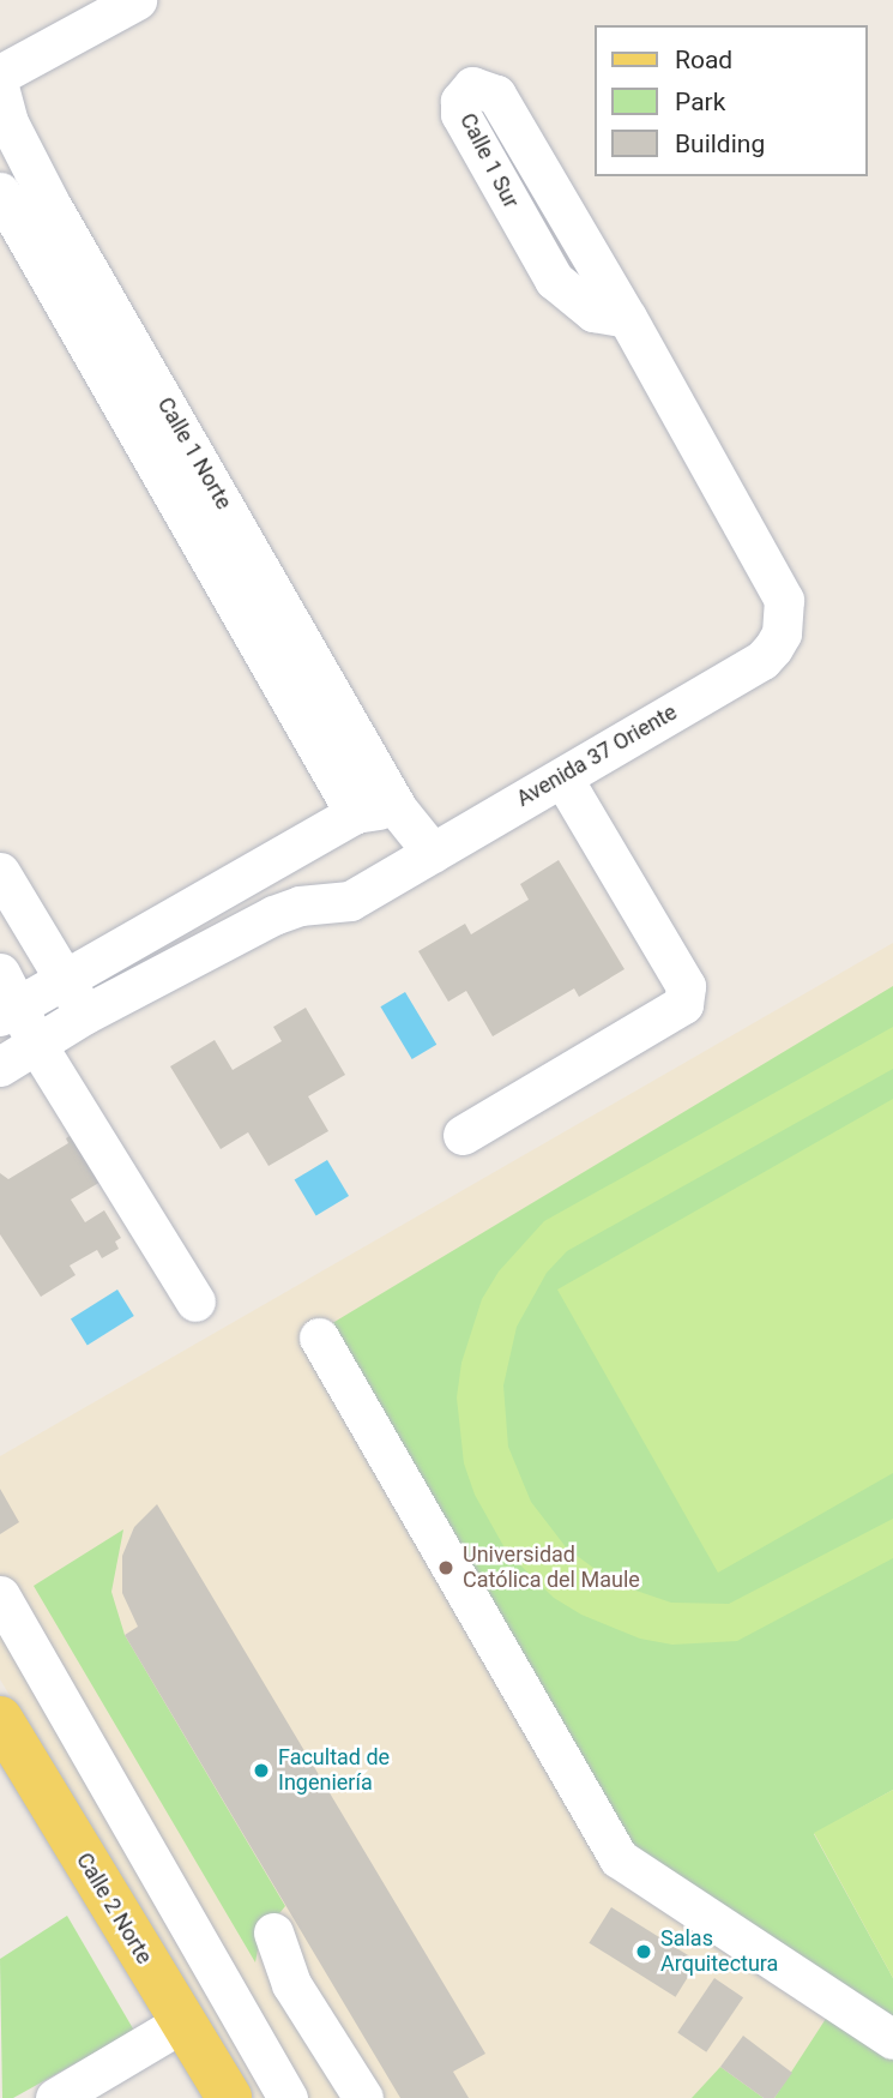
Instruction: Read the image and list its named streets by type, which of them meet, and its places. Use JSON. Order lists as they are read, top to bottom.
{
  "streets": {
    "main road": ["Calle 2 Norte"],
    "street": ["Calle 1 Sur", "Calle 1 Norte", "Avenida 37 Oriente"]
  },
  "crossings": [
    ["Calle 1 Sur", "Avenida 37 Oriente"],
    ["Calle 1 Norte", "Avenida 37 Oriente"]
  ],
  "places": ["Universidad Católica del Maule", "Facultad de Ingeniería", "Salas Arquitectura"],
  "legend": ["Road", "Park", "Building"]
}
